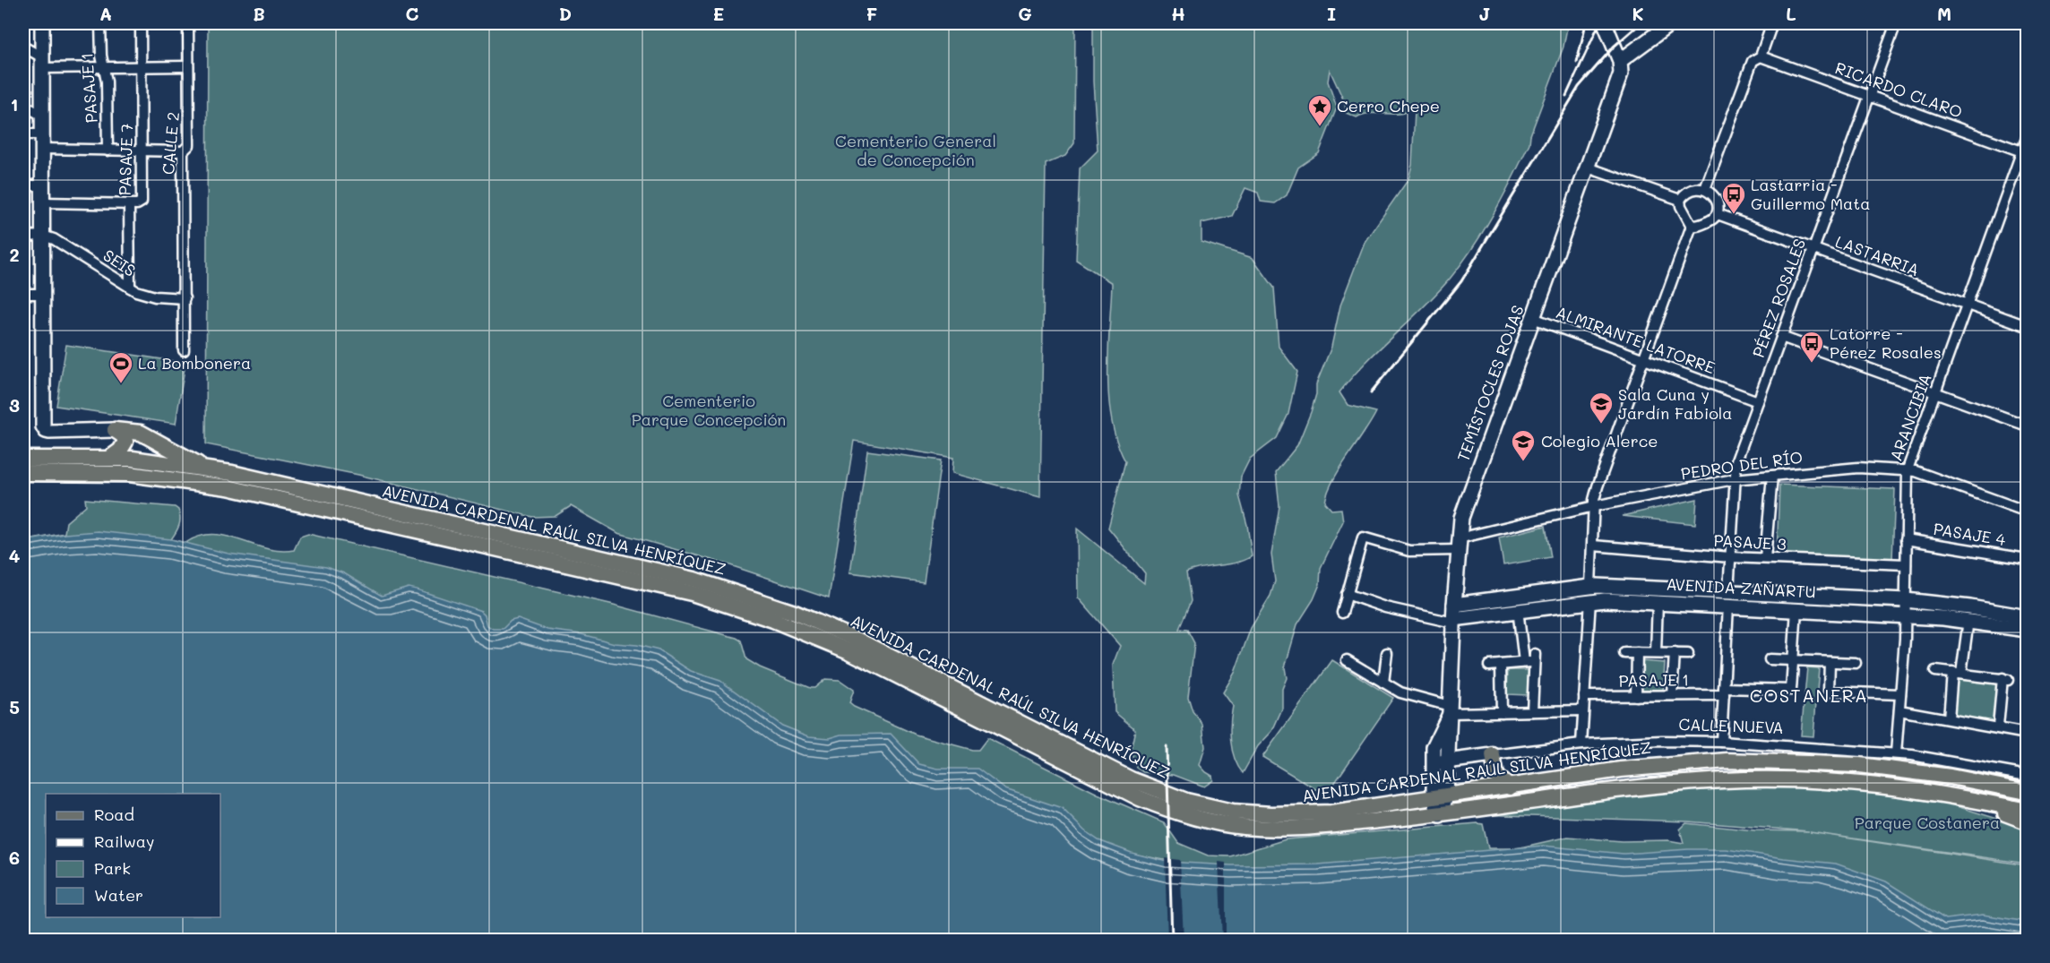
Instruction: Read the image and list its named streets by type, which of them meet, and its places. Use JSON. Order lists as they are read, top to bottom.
{
  "streets": {
    "main road": ["AVENIDA CARDENAL RAÚL SILVA HENRÍQUEZ"],
    "street": [
      "PASAJE 1",
      "RICARDO CLARO",
      "CALLE 2",
      "PASAJE 7",
      "LASTARRIA",
      "SEIS",
      "PÉREZ ROSALES",
      "ALMIRANTE LATORRE",
      "TEMÍSTOCLES ROJAS",
      "ARANCIBIA",
      "PEDRO DEL RÍO",
      "PASAJE 4",
      "PASAJE 3",
      "AVENIDA ZAÑARTU",
      "CALLE NUEVA"
    ]
  },
  "crossings": [
    ["PASAJE 1", "PÉREZ ROSALES"],
    ["RICARDO CLARO", "PÉREZ ROSALES"],
    ["RICARDO CLARO", "ARANCIBIA"],
    ["CALLE 2", "SEIS"],
    ["PASAJE 7", "SEIS"],
    ["LASTARRIA", "PÉREZ ROSALES"],
    ["LASTARRIA", "ARANCIBIA"],
    ["PÉREZ ROSALES", "ALMIRANTE LATORRE"],
    ["PÉREZ ROSALES", "PEDRO DEL RÍO"],
    ["PÉREZ ROSALES", "PASAJE 3"],
    ["PÉREZ ROSALES", "AVENIDA ZAÑARTU"],
    ["PÉREZ ROSALES", "CALLE NUEVA"],
    ["ALMIRANTE LATORRE", "TEMÍSTOCLES ROJAS"],
    ["TEMÍSTOCLES ROJAS", "PEDRO DEL RÍO"],
    ["TEMÍSTOCLES ROJAS", "AVENIDA CARDENAL RAÚL SILVA HENRÍQUEZ"],
    ["TEMÍSTOCLES ROJAS", "AVENIDA ZAÑARTU"],
    ["TEMÍSTOCLES ROJAS", "CALLE NUEVA"],
    ["ARANCIBIA", "PEDRO DEL RÍO"],
    ["ARANCIBIA", "PASAJE 4"],
    ["ARANCIBIA", "PASAJE 3"],
    ["ARANCIBIA", "AVENIDA ZAÑARTU"],
    ["ARANCIBIA", "CALLE NUEVA"]
  ],
  "districts": ["COSTANERA"],
  "parks": ["Cementerio General de Concepción", "Cementerio Parque Concepción", "Parque Costanera"],
  "places": {
    "place": ["Cerro Chepe"],
    "bus stop": ["Lastarria - Guillermo Mata", "Latorre - Pérez Rosales"],
    "sports": ["La Bombonera"],
    "school or university": ["Sala Cuna y Jardín Fabiola", "Colegio Alerce"]
  },
  "legend": [
    "Road",
    "Railway",
    "Park",
    "Water"
  ],
  "grid": {
    "columns": [
      "A",
      "B",
      "C",
      "D",
      "E",
      "F",
      "G",
      "H",
      "I",
      "J",
      "K",
      "L",
      "M"
    ],
    "rows": [
      "1",
      "2",
      "3",
      "4",
      "5",
      "6"
    ]
  }
}
